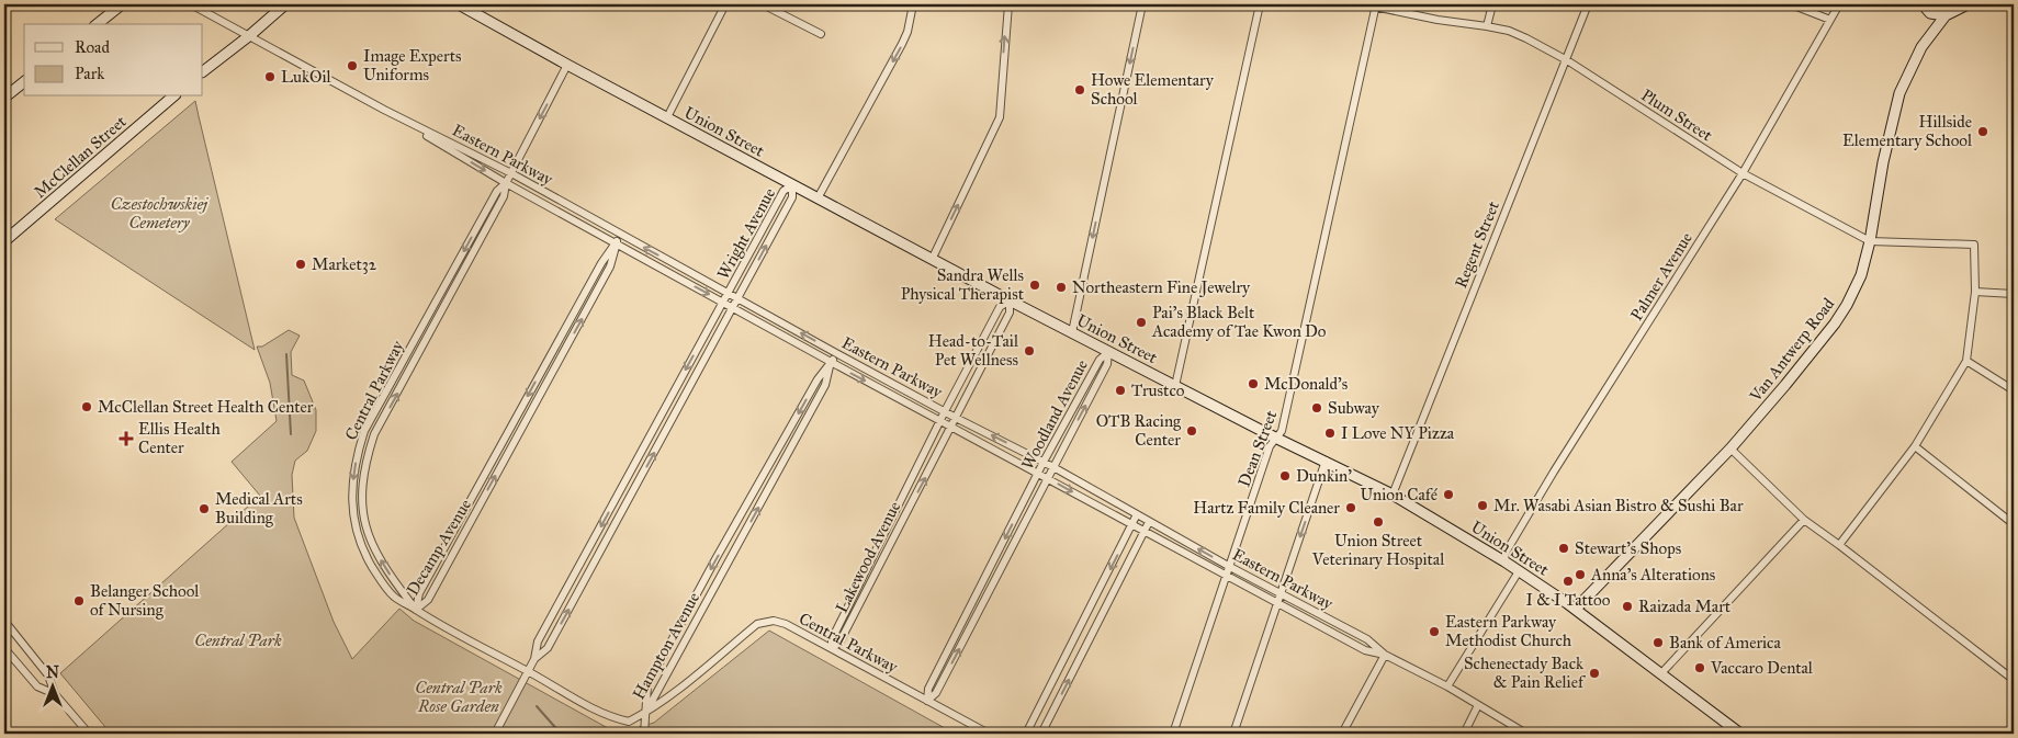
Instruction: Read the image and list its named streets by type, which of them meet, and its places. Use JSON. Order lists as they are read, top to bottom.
{
  "streets": {
    "main road": ["Union Street", "McClellan Street", "Van Antwerp Road"],
    "street": [
      "Plum Street",
      "Eastern Parkway",
      "Wright Avenue",
      "Regent Street",
      "Palmer Avenue",
      "Central Parkway",
      "Woodland Avenue",
      "Dean Street",
      "Decamp Avenue",
      "Lakewood Avenue",
      "Hampton Avenue"
    ]
  },
  "crossings": [
    ["Plum Street", "Regent Street"],
    ["Plum Street", "Palmer Avenue"],
    ["Plum Street", "Van Antwerp Road"],
    ["Plum Street", "Dean Street"],
    ["Union Street", "Wright Avenue"],
    ["Union Street", "Regent Street"],
    ["Union Street", "Palmer Avenue"],
    ["Union Street", "Van Antwerp Road"],
    ["Union Street", "Central Parkway"],
    ["Union Street", "Woodland Avenue"],
    ["Union Street", "Dean Street"],
    ["Union Street", "Lakewood Avenue"],
    ["Eastern Parkway", "Wright Avenue"],
    ["Eastern Parkway", "Central Parkway"],
    ["Eastern Parkway", "Woodland Avenue"],
    ["Eastern Parkway", "Dean Street"],
    ["Eastern Parkway", "Decamp Avenue"],
    ["Eastern Parkway", "Lakewood Avenue"],
    ["Eastern Parkway", "Hampton Avenue"],
    ["Wright Avenue", "Central Parkway"],
    ["Central Parkway", "Woodland Avenue"],
    ["Central Parkway", "Decamp Avenue"],
    ["Central Parkway", "Lakewood Avenue"],
    ["Central Parkway", "Hampton Avenue"]
  ],
  "parks": ["Czestochwskiej Cemetery", "Central Park", "Central Park Rose Garden"],
  "places": {
    "other": [
      "Image Experts Uniforms",
      "LukOil",
      "Howe Elementary School",
      "Hillside Elementary School",
      "Market32",
      "Sandra Wells Physical Therapist",
      "Northeastern Fine Jewelry",
      "Pai's Black Belt Academy of Tae Kwon Do",
      "Head-to-Tail Pet Wellness",
      "McDonald's",
      "Trustco",
      "McClellan Street Health Center",
      "Subway",
      "OTB Racing Center",
      "I Love NY Pizza",
      "Dunkin'",
      "Union Café",
      "Mr. Wasabi Asian Bistro & Sushi Bar",
      "Hartz Family Cleaner",
      "Medical Arts Building",
      "Union Street Veterinary Hospital",
      "Stewart's Shops",
      "Anna's Alterations",
      "I & I Tattoo",
      "Belanger School of Nursing",
      "Raizada Mart",
      "Eastern Parkway Methodist Church",
      "Bank of America",
      "Vaccaro Dental",
      "Schenectady Back & Pain Relief"
    ],
    "health": ["Ellis Health Center"]
  },
  "legend": ["Road", "Park"],
  "north": "top"
}
